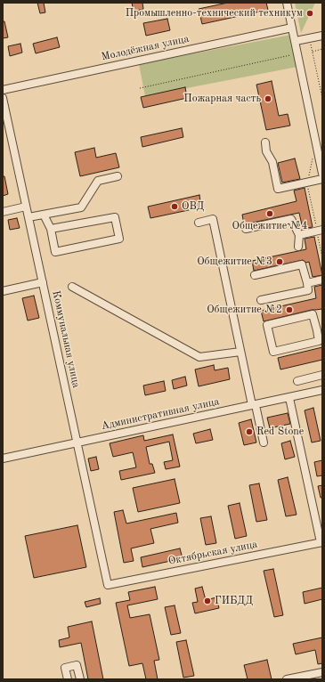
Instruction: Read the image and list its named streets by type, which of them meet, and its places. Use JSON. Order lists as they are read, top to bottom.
{
  "streets": {
    "street": [
      "Молодёжная улица",
      "Коммунальная улица",
      "Административная улица",
      "Октябрьская улица"
    ]
  },
  "crossings": [
    ["Коммунальная улица", "Административная улица"],
    ["Коммунальная улица", "Октябрьская улица"]
  ],
  "places": [
    "Промышленно-технический техникум",
    "Пожарная часть",
    "ОВД",
    "Общежитие №4",
    "Общежитие №3",
    "Общежитие №2",
    "Red Stone",
    "ГИБДД"
  ]
}
